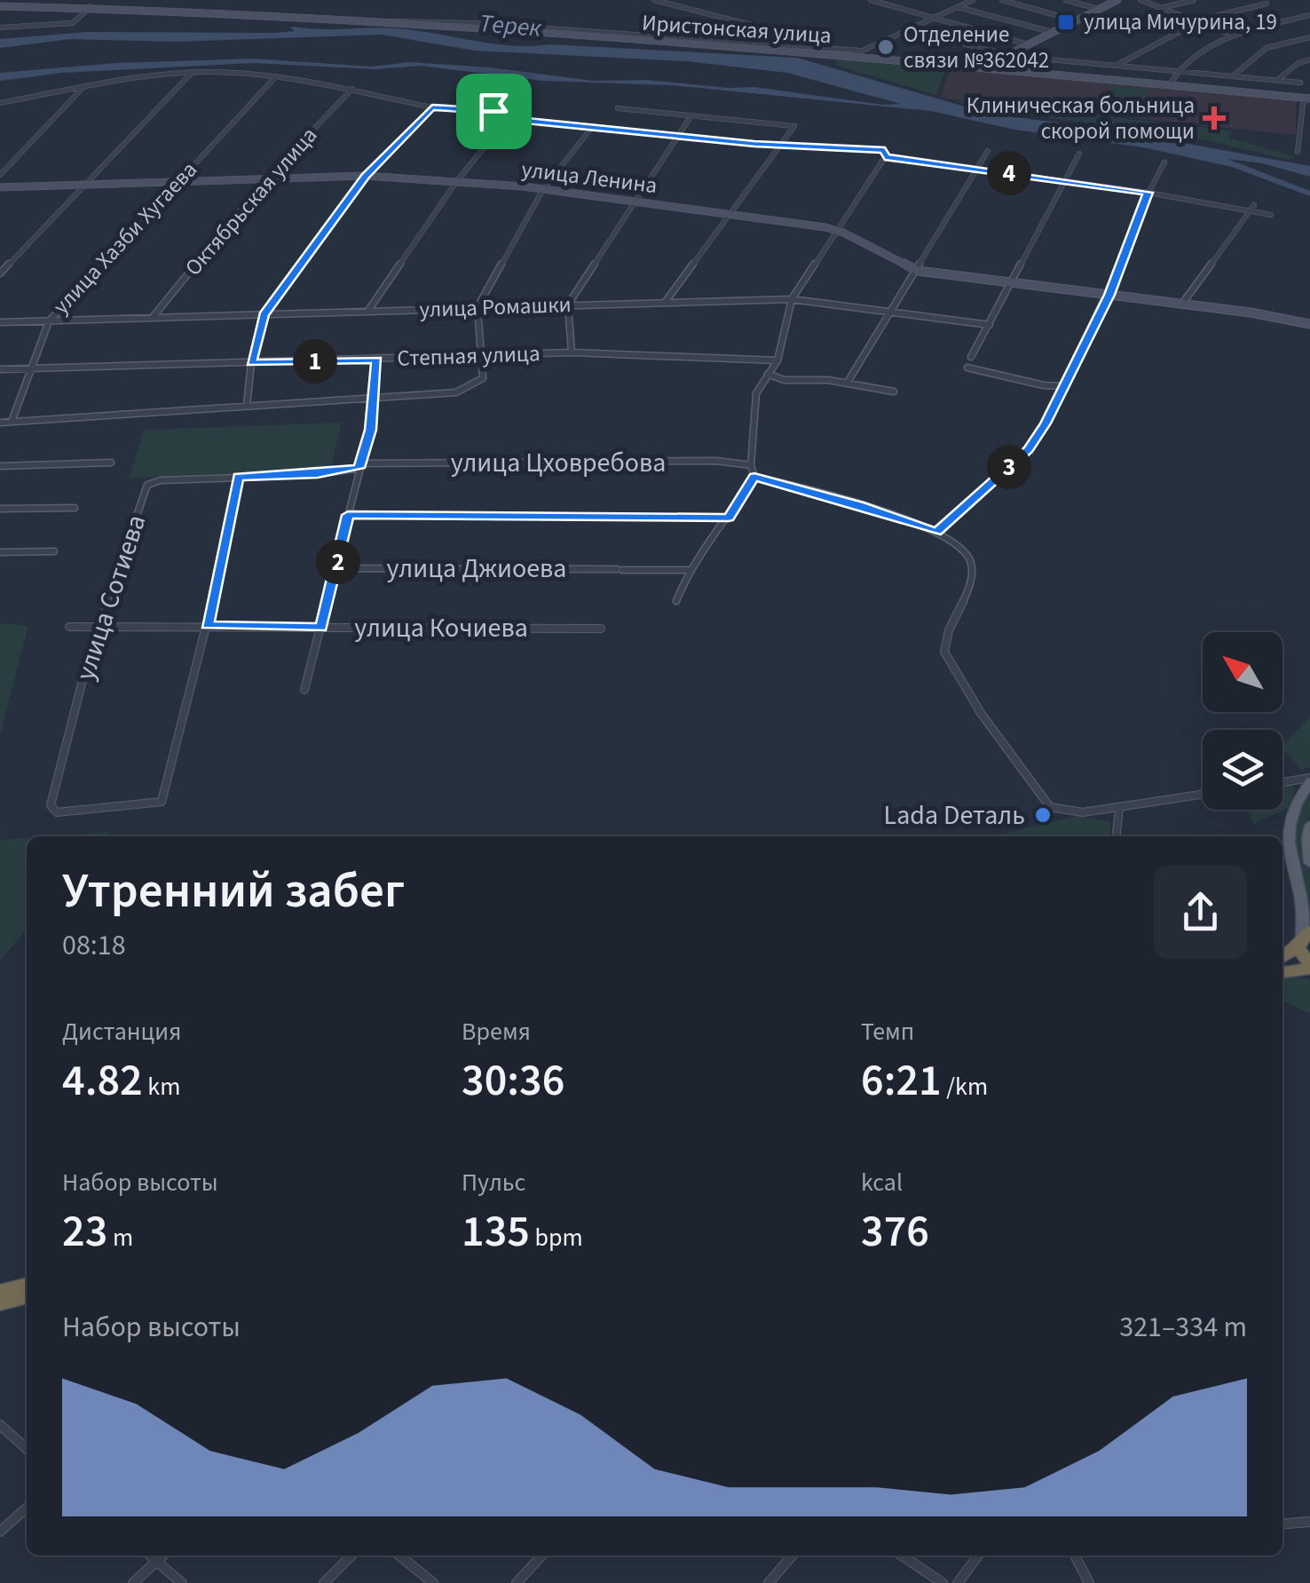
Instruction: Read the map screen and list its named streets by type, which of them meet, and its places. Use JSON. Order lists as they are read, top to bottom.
{
  "streets": {
    "street": [
      "Иристонская улица",
      "улица Ленина",
      "Октябрьская улица",
      "улица Хазби Хугаева",
      "улица Ромашки",
      "Степная улица",
      "улица Цховребова",
      "улица Джиоева",
      "улица Сотиева",
      "улица Кочиева"
    ]
  },
  "crossings": [
    ["улица Ленина", "Октябрьская улица"],
    ["улица Ленина", "улица Хазби Хугаева"],
    ["Октябрьская улица", "улица Ромашки"],
    ["улица Хазби Хугаева", "улица Ромашки"],
    ["улица Хазби Хугаева", "Степная улица"],
    ["улица Цховребова", "улица Сотиева"],
    ["улица Сотиева", "улица Кочиева"]
  ],
  "water": ["Терек"],
  "places": {
    "transit": ["улица Мичурина, 19"],
    "other": ["Отделение связи №362042", "Lada Dеталь"],
    "health": ["Клиническая больница скорой помощи"]
  },
  "north": "top left",
  "page": {
    "pins": [
      "4",
      "1",
      "3",
      "2"
    ],
    "heading": ["Утренний забег", "08:18"],
    "stats": [
      ["Дистанция", "4.82 km"],
      ["Время", "30:36"],
      ["Темп", "6:21 /km"],
      ["Набор высоты", "23 m"],
      ["Пульс", "135 bpm"],
      ["kcal", "376"]
    ],
    "chart": ["Набор высоты", "321–334 m"]
  }
}
